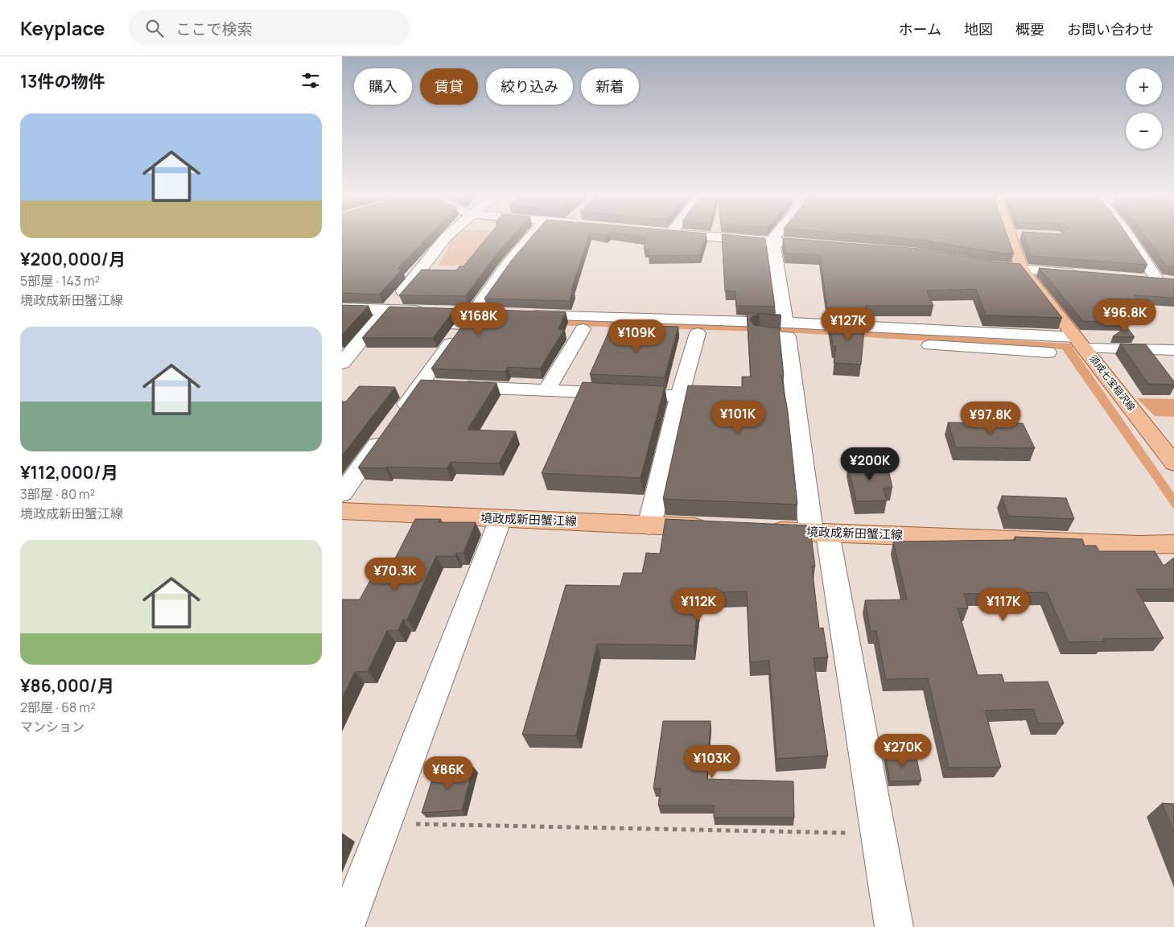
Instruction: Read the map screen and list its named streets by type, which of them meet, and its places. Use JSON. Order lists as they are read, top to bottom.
{
  "streets": {
    "main road": ["須成七宝稲沢線", "境政成新田蟹江線"]
  },
  "page": {
    "header": "Keyplace",
    "search": "ここで検索",
    "nav": [
      "ホーム",
      "地図",
      "概要",
      "お問い合わせ"
    ],
    "heading": "13件の物件",
    "map_buttons": ["+", "−"],
    "chip": [
      "購入",
      "賃貸",
      "絞り込み",
      "新着"
    ],
    "list": [
      {
        "name": "¥200,000/月",
        "note": "5部屋 · 143 m² · 境政成新田蟹江線"
      },
      {
        "name": "¥112,000/月",
        "note": "3部屋 · 80 m² · 境政成新田蟹江線"
      },
      {
        "name": "¥86,000/月",
        "note": "2部屋 · 68 m² · マンション"
      }
    ],
    "price": [
      "¥96.8K",
      "¥168K",
      "¥127K",
      "¥109K",
      "¥101K",
      "¥97.8K",
      "¥200K",
      "¥70.3K",
      "¥112K",
      "¥117K",
      "¥270K",
      "¥103K",
      "¥86K"
    ]
  }
}
